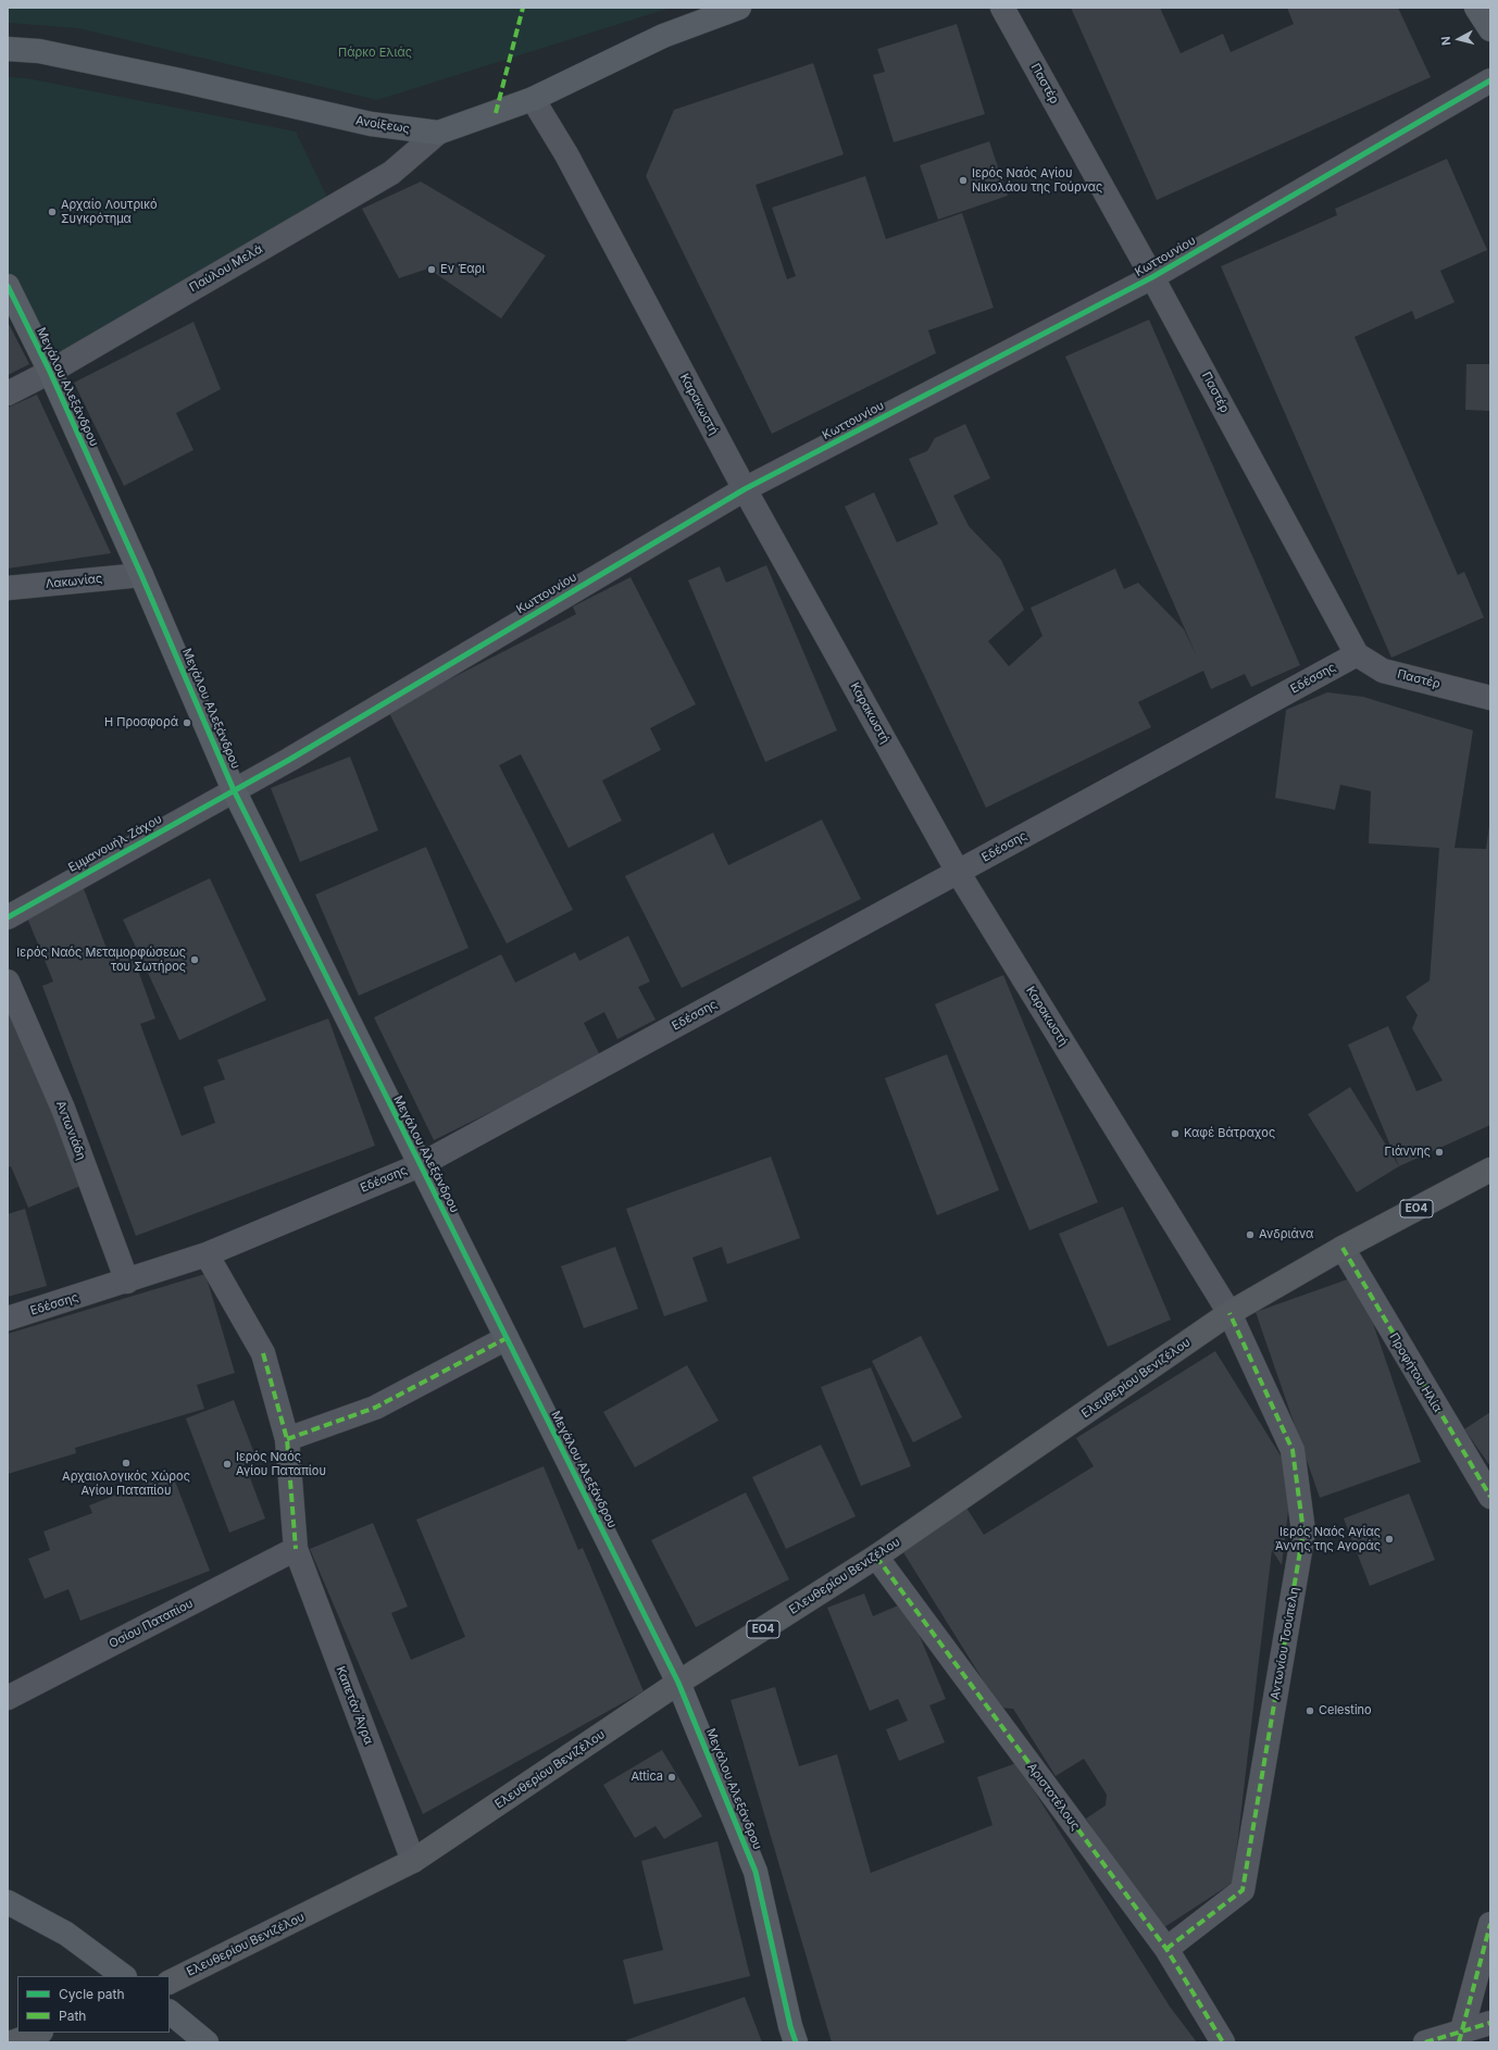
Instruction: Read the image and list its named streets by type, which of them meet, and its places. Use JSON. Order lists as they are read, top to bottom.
{
  "streets": {
    "main road": ["ΕΟ4", "Ελευθερίου Βενιζέλου"],
    "street": [
      "Παστέρ",
      "Ανοίξεως",
      "Κωττουνίου",
      "Παύλου Μελά",
      "Μεγάλου Αλεξάνδρου",
      "Καρακωστή",
      "Λακωνίας",
      "Εδέσσης",
      "Εμμανουήλ Ζάχου",
      "Αντωνιάδη",
      "Προφήτου Ηλία",
      "Οσίου Παταπίου",
      "Αντωνίου Τσούπελη",
      "Καπετάν Άγρα",
      "Αριστοτέλους"
    ]
  },
  "crossings": [
    ["Παστέρ", "Κωττουνίου"],
    ["Παστέρ", "Εδέσσης"],
    ["Ανοίξεως", "Παύλου Μελά"],
    ["Ανοίξεως", "Καρακωστή"],
    ["Κωττουνίου", "Μεγάλου Αλεξάνδρου"],
    ["Κωττουνίου", "Καρακωστή"],
    ["Κωττουνίου", "Εμμανουήλ Ζάχου"],
    ["Παύλου Μελά", "Μεγάλου Αλεξάνδρου"],
    ["Μεγάλου Αλεξάνδρου", "Λακωνίας"],
    ["Μεγάλου Αλεξάνδρου", "Εδέσσης"],
    ["Μεγάλου Αλεξάνδρου", "Εμμανουήλ Ζάχου"],
    ["Μεγάλου Αλεξάνδρου", "Ελευθερίου Βενιζέλου"],
    ["Καρακωστή", "Εδέσσης"],
    ["Καρακωστή", "Ελευθερίου Βενιζέλου"],
    ["Καρακωστή", "Αντωνίου Τσούπελη"],
    ["Εδέσσης", "Αντωνιάδη"],
    ["Εδέσσης", "Καπετάν Άγρα"],
    ["Προφήτου Ηλία", "Ελευθερίου Βενιζέλου"],
    ["Ελευθερίου Βενιζέλου", "Αντωνίου Τσούπελη"],
    ["Ελευθερίου Βενιζέλου", "Καπετάν Άγρα"],
    ["Ελευθερίου Βενιζέλου", "Αριστοτέλους"],
    ["Οσίου Παταπίου", "Καπετάν Άγρα"],
    ["Αντωνίου Τσούπελη", "Αριστοτέλους"]
  ],
  "parks": ["Πάρκο Ελιάς"],
  "places": [
    "Ιερός Ναός Αγίου Νικολάου της Γούρνας",
    "Αρχαίο Λουτρικό Συγκρότημα",
    "Εν Έαρι",
    "Η Προσφορά",
    "Ιερός Ναός Μεταμορφώσεως του Σωτήρος",
    "Καφέ Βάτραχος",
    "Γιάννης",
    "Ανδριάνα",
    "Αρχαιολογικός Χώρος Αγίου Παταπίου",
    "Ιερός Ναός Αγίου Παταπίου",
    "Ιερός Ναός Αγίας Άννης της Αγοράς",
    "Celestino",
    "Attica"
  ],
  "legend": ["Cycle path", "Path"],
  "north": "left"
}
